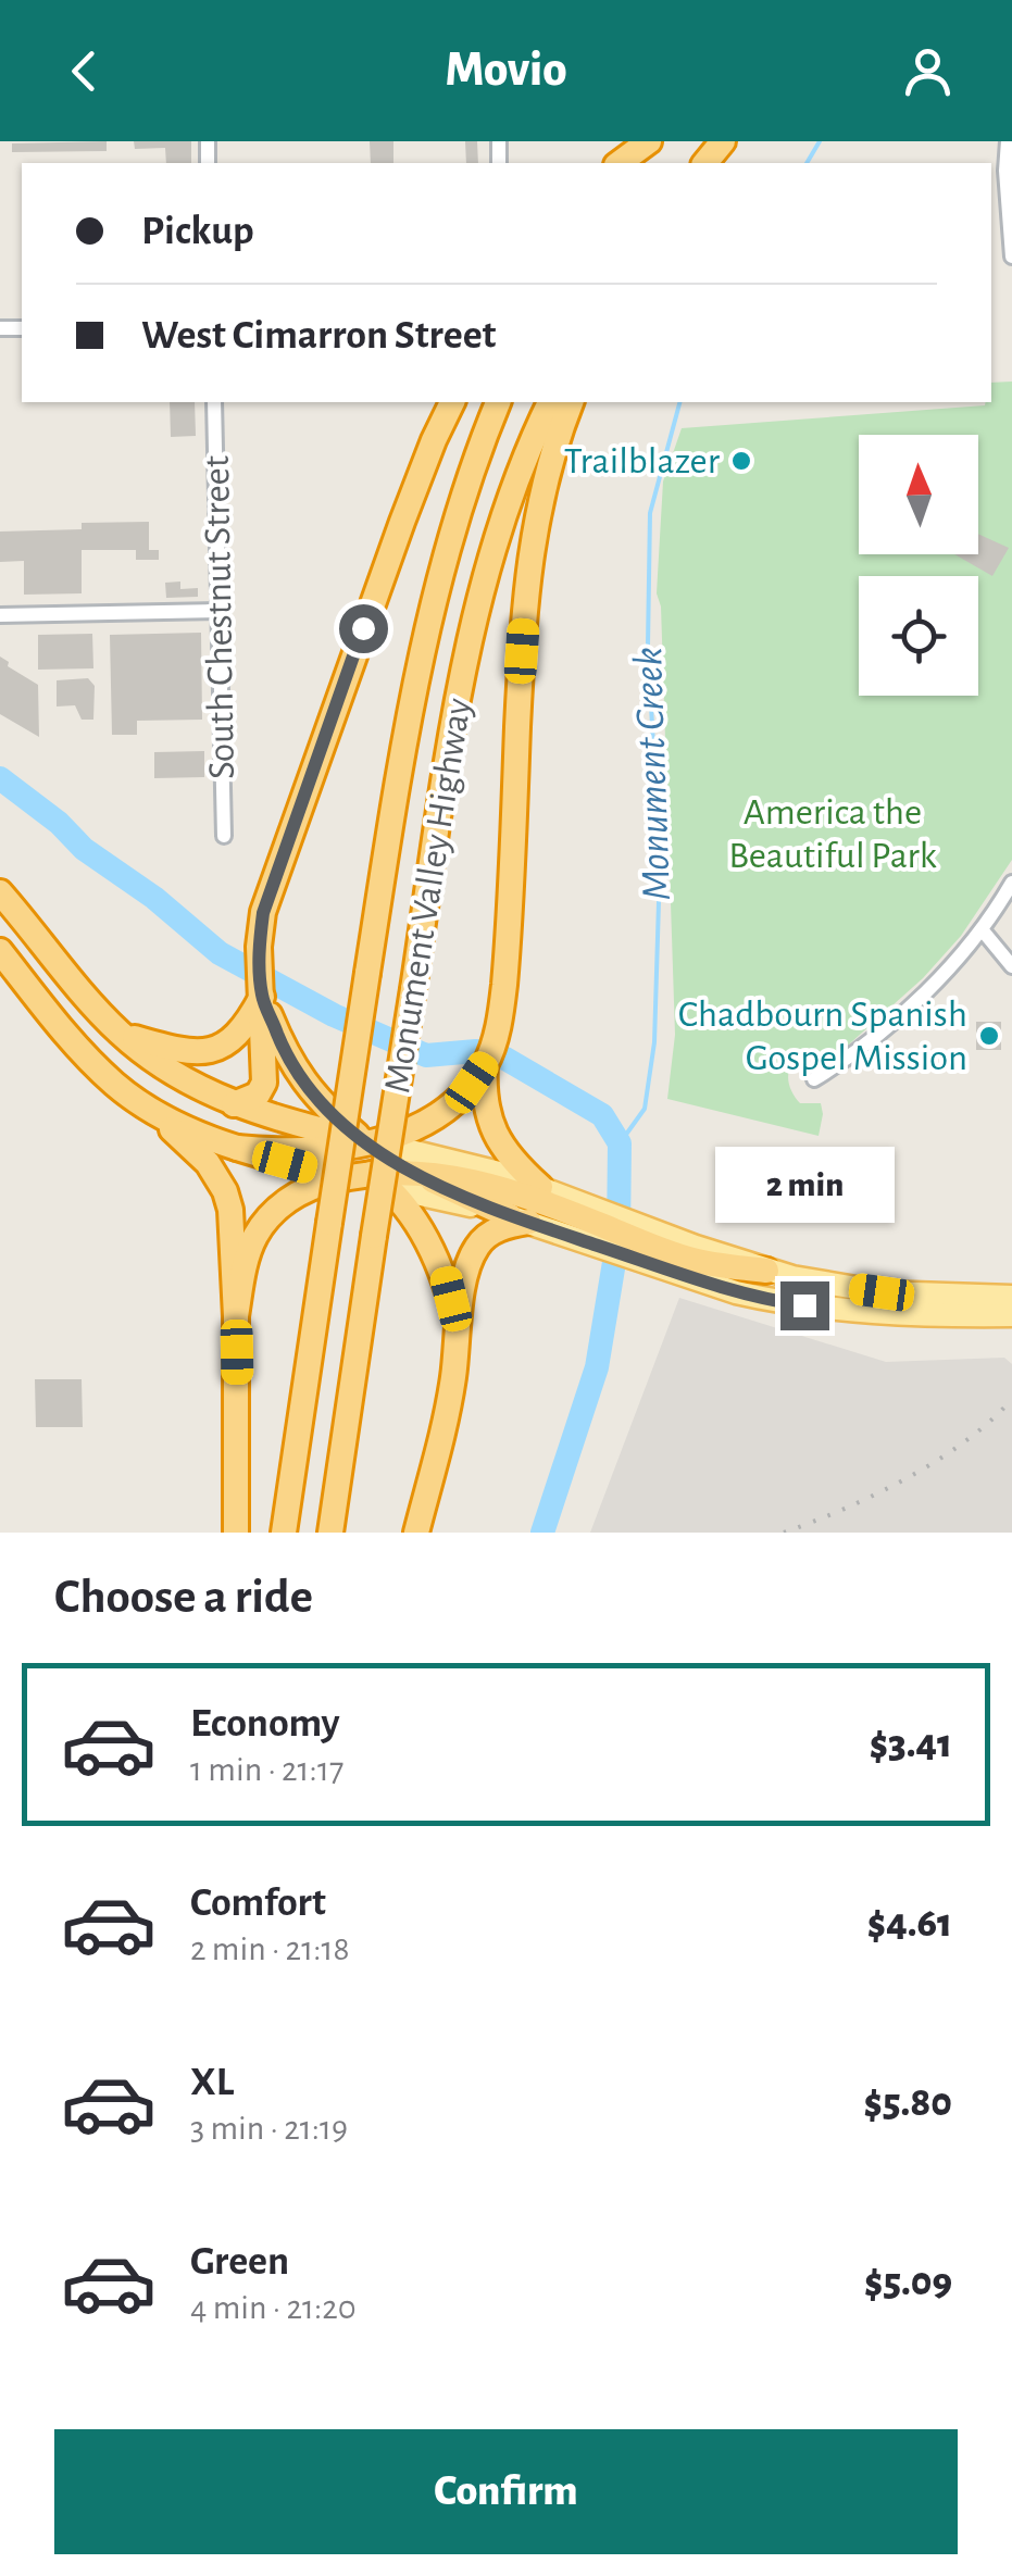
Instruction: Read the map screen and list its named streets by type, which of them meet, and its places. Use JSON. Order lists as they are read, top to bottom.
{
  "streets": {
    "highway": ["Monument Valley Highway"],
    "street": ["South Chestnut Street"]
  },
  "water": ["Monument Creek"],
  "parks": ["America the Beautiful Park"],
  "places": ["Trailblazer", "Chadbourn Spanish Gospel Mission"],
  "north": "top",
  "page": {
    "header": "Movio",
    "banner": ["Pickup", "West Cimarron Street"],
    "bubble": "2 min",
    "heading": "Choose a ride",
    "list": [
      {
        "name": "Economy",
        "note": "1 min · 21:17",
        "value": "$3.41"
      },
      {
        "name": "Comfort",
        "note": "2 min · 21:18",
        "value": "$4.61"
      },
      {
        "name": "XL",
        "note": "3 min · 21:19",
        "value": "$5.80"
      },
      {
        "name": "Green",
        "note": "4 min · 21:20",
        "value": "$5.09"
      }
    ],
    "buttons": "Confirm"
  }
}
